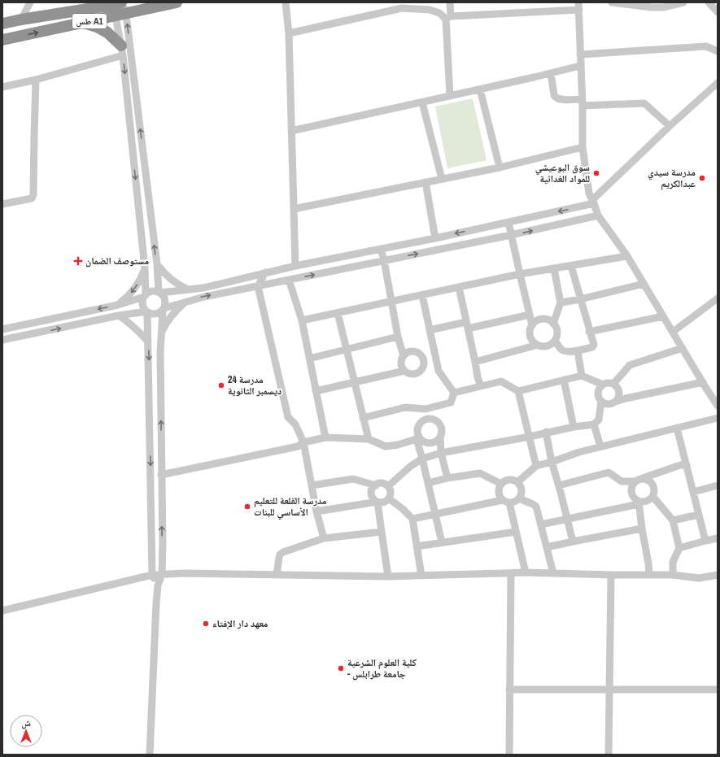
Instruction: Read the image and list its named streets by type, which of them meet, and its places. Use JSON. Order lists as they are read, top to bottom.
{
  "streets": {
    "highway": ["طس A1"]
  },
  "places": {
    "other": [
      "سوق البوعيشي للمواد الغدائية",
      "مدرسة سيدي عبدالكريم",
      "مدرسة 24 ديسمبر الثانوية",
      "مدرسة القلعة للتعليم الأساسي للبنات",
      "معهد دار الإفتاء",
      "كلية العلوم الشرعية - جامعة طرابلس"
    ],
    "health": ["مستوصف الضمان"]
  },
  "north": "top"
}
